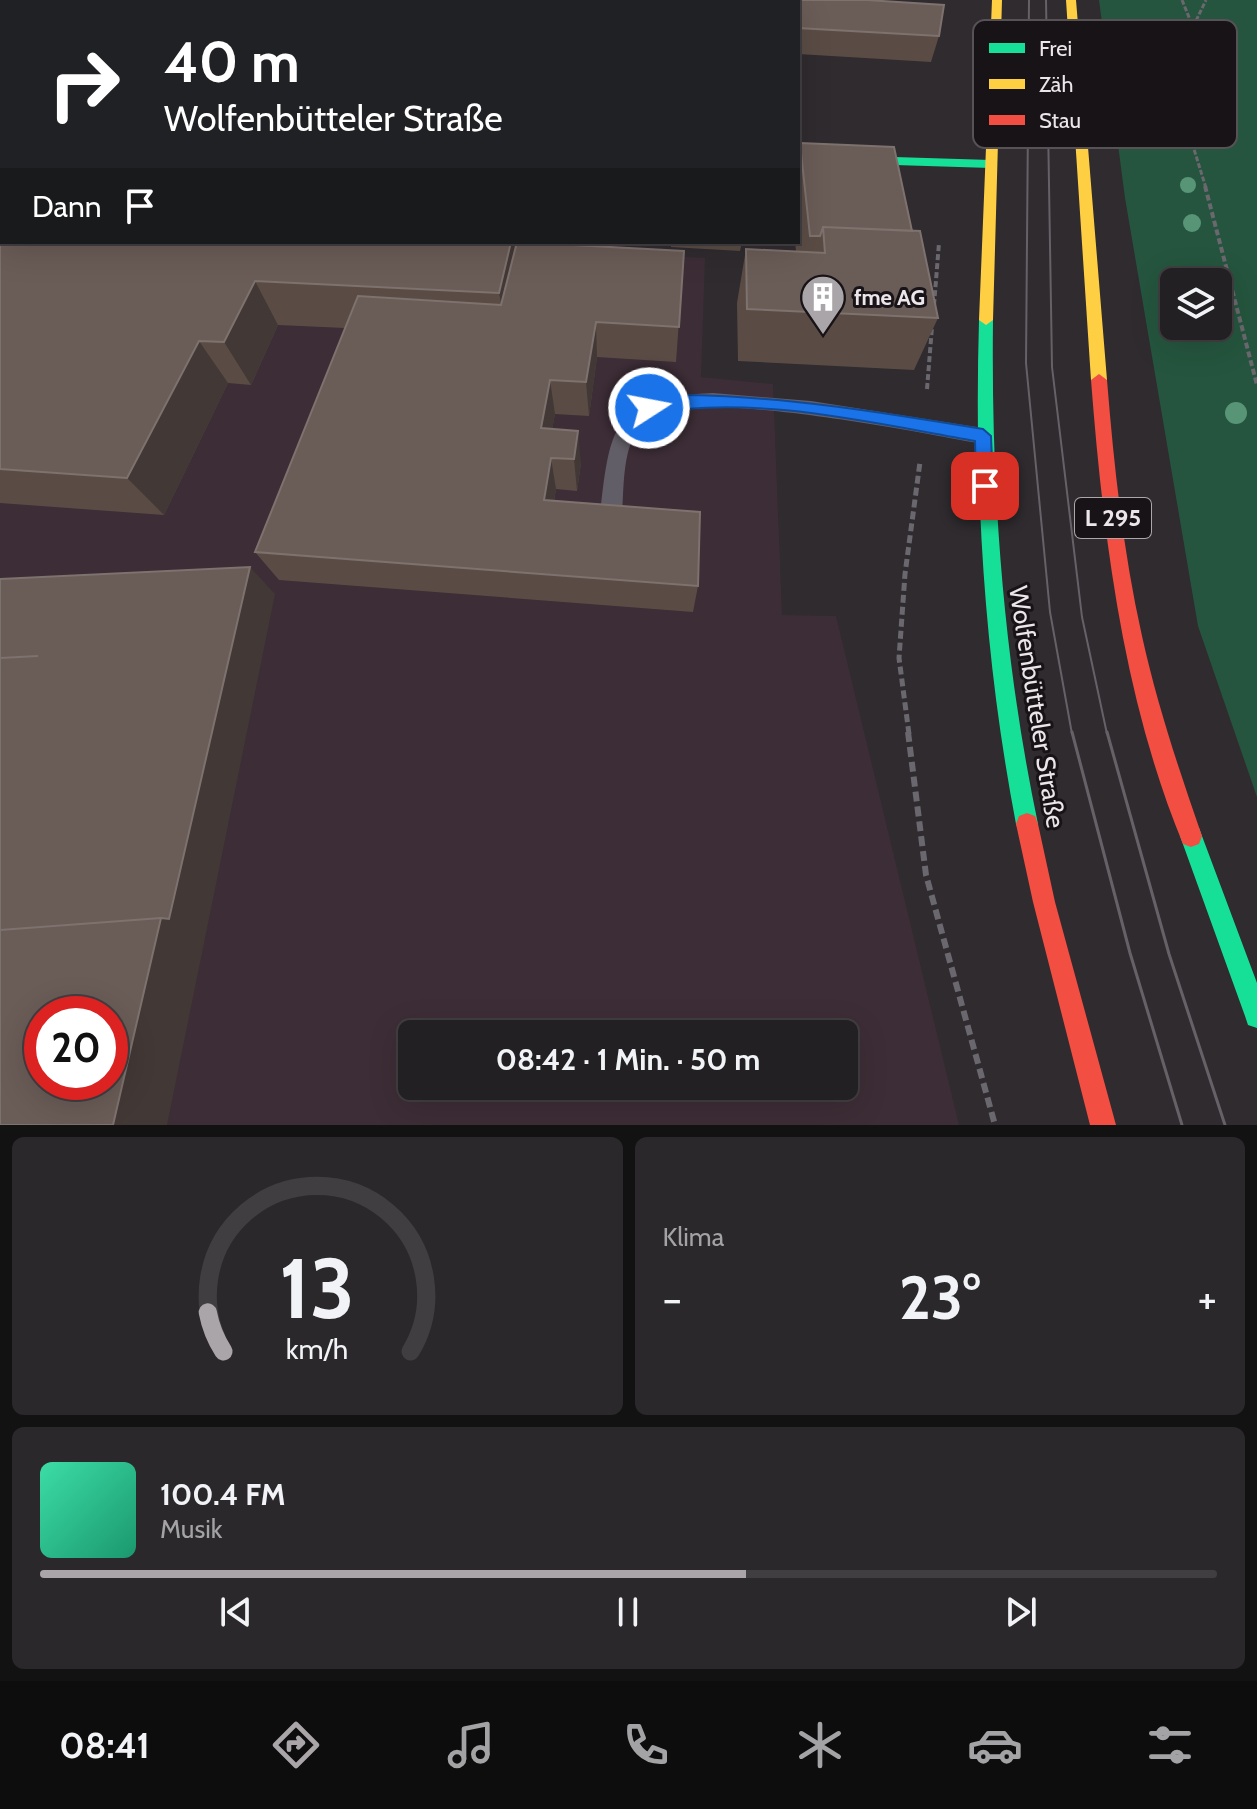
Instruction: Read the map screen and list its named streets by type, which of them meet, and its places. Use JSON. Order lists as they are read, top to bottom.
{
  "streets": {
    "main road": ["L 295", "Wolfenbütteler Straße"]
  },
  "places": {
    "building": ["fme AG"]
  },
  "legend": ["Frei", "Zäh", "Stau"],
  "page": {
    "turn": ["40 m", "Wolfenbütteler Straße"],
    "then": "Dann",
    "limit": "20",
    "trip": "08:42 · 1 Min. · 50 m",
    "tile": "Klima",
    "heat": ["−", "23°", "+"],
    "song": ["100.4 FM", "Musik"],
    "tabs": "08:41",
    "gauge": ["13", "km/h"]
  }
}
